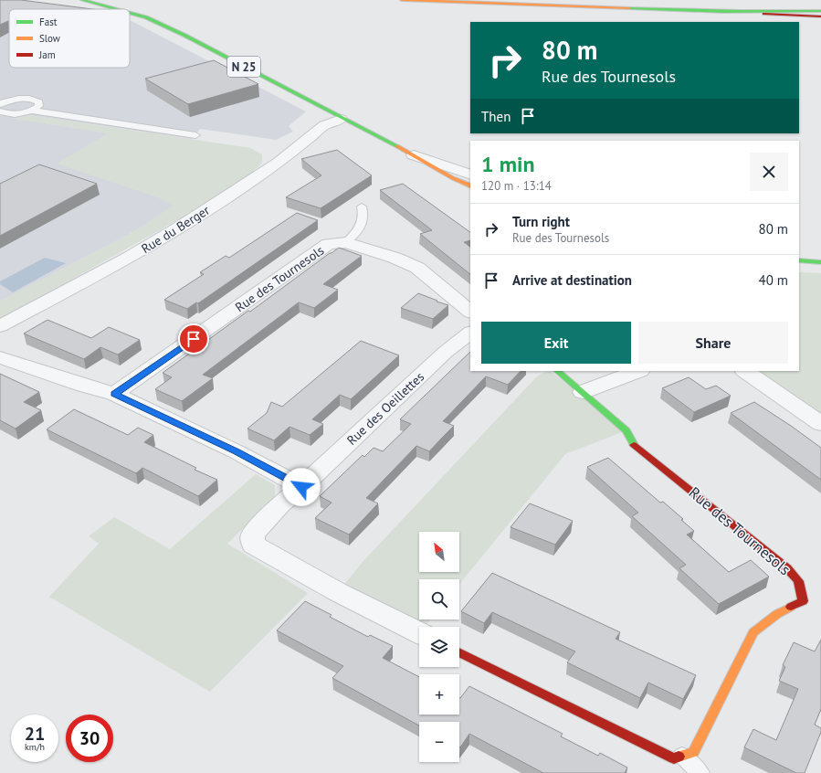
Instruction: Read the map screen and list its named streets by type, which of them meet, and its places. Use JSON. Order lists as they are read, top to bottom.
{
  "streets": {
    "main road": ["N 25", "Rue des Tournesols"],
    "street": ["Rue du Berger", "Rue des Oeillettes"]
  },
  "crossings": [
    ["N 25", "Rue du Berger"]
  ],
  "legend": ["Fast", "Slow", "Jam"],
  "north": "top left",
  "page": {
    "turn": ["80 m", "Rue des Tournesols"],
    "then": "Then",
    "heading": ["1 min", "120 m · 13:14"],
    "list": [
      {
        "name": "Turn right",
        "note": "Rue des Tournesols",
        "value": "80 m"
      },
      {
        "name": "Arrive at destination",
        "value": "40 m"
      }
    ],
    "buttons": ["Exit", "Share"],
    "map_buttons": ["+", "−"],
    "speed": "21 km/h",
    "limit": "30"
  }
}
